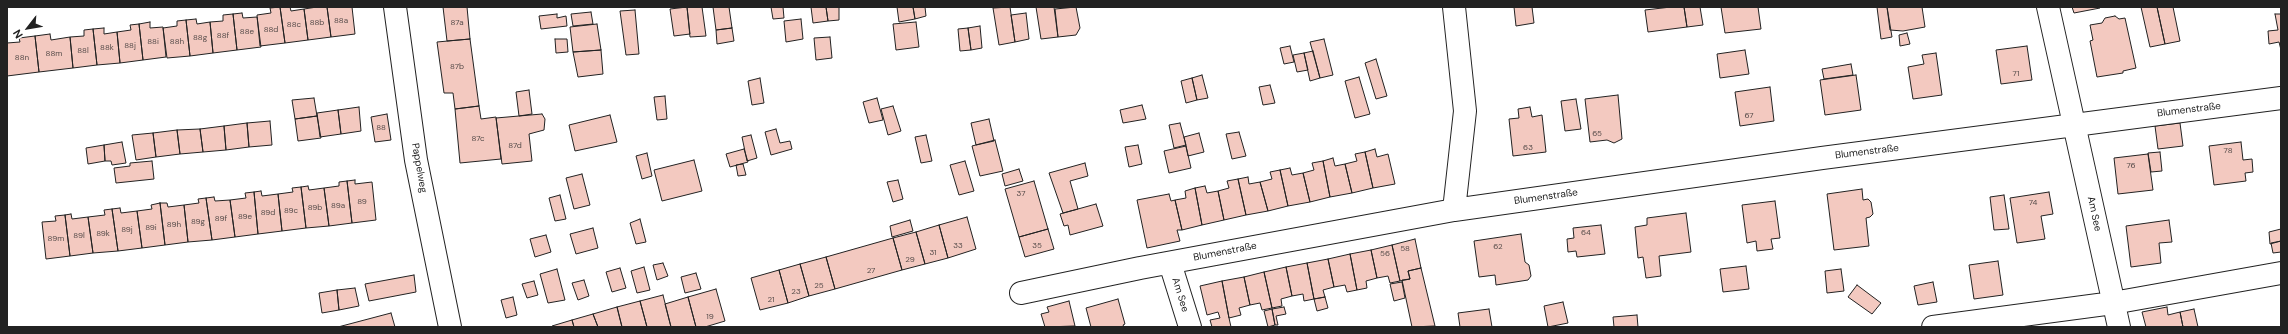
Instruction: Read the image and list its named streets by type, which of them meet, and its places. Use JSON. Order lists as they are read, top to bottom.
{
  "streets": {
    "street": ["Blumenstraße", "Pappelweg", "Am See"]
  },
  "crossings": [
    ["Blumenstraße", "Am See"]
  ],
  "house_numbers": [
    "88a",
    "88b",
    "87a",
    "88c",
    "88d",
    "88e",
    "88f",
    "88g",
    "88i",
    "88h",
    "88j",
    "88k",
    "88l",
    "88m",
    "88n",
    "87b",
    "71",
    "67",
    "88",
    "65",
    "87c",
    "87d",
    "63",
    "78",
    "76",
    "37",
    "89",
    "74",
    "89a",
    "89b",
    "89c",
    "89d",
    "89e",
    "89f",
    "89g",
    "89h",
    "89i",
    "89j",
    "64",
    "89k",
    "89l",
    "89m",
    "33",
    "35",
    "62",
    "58",
    "31",
    "56",
    "29",
    "27",
    "25",
    "23",
    "21",
    "19"
  ],
  "north": "bottom left"
}
